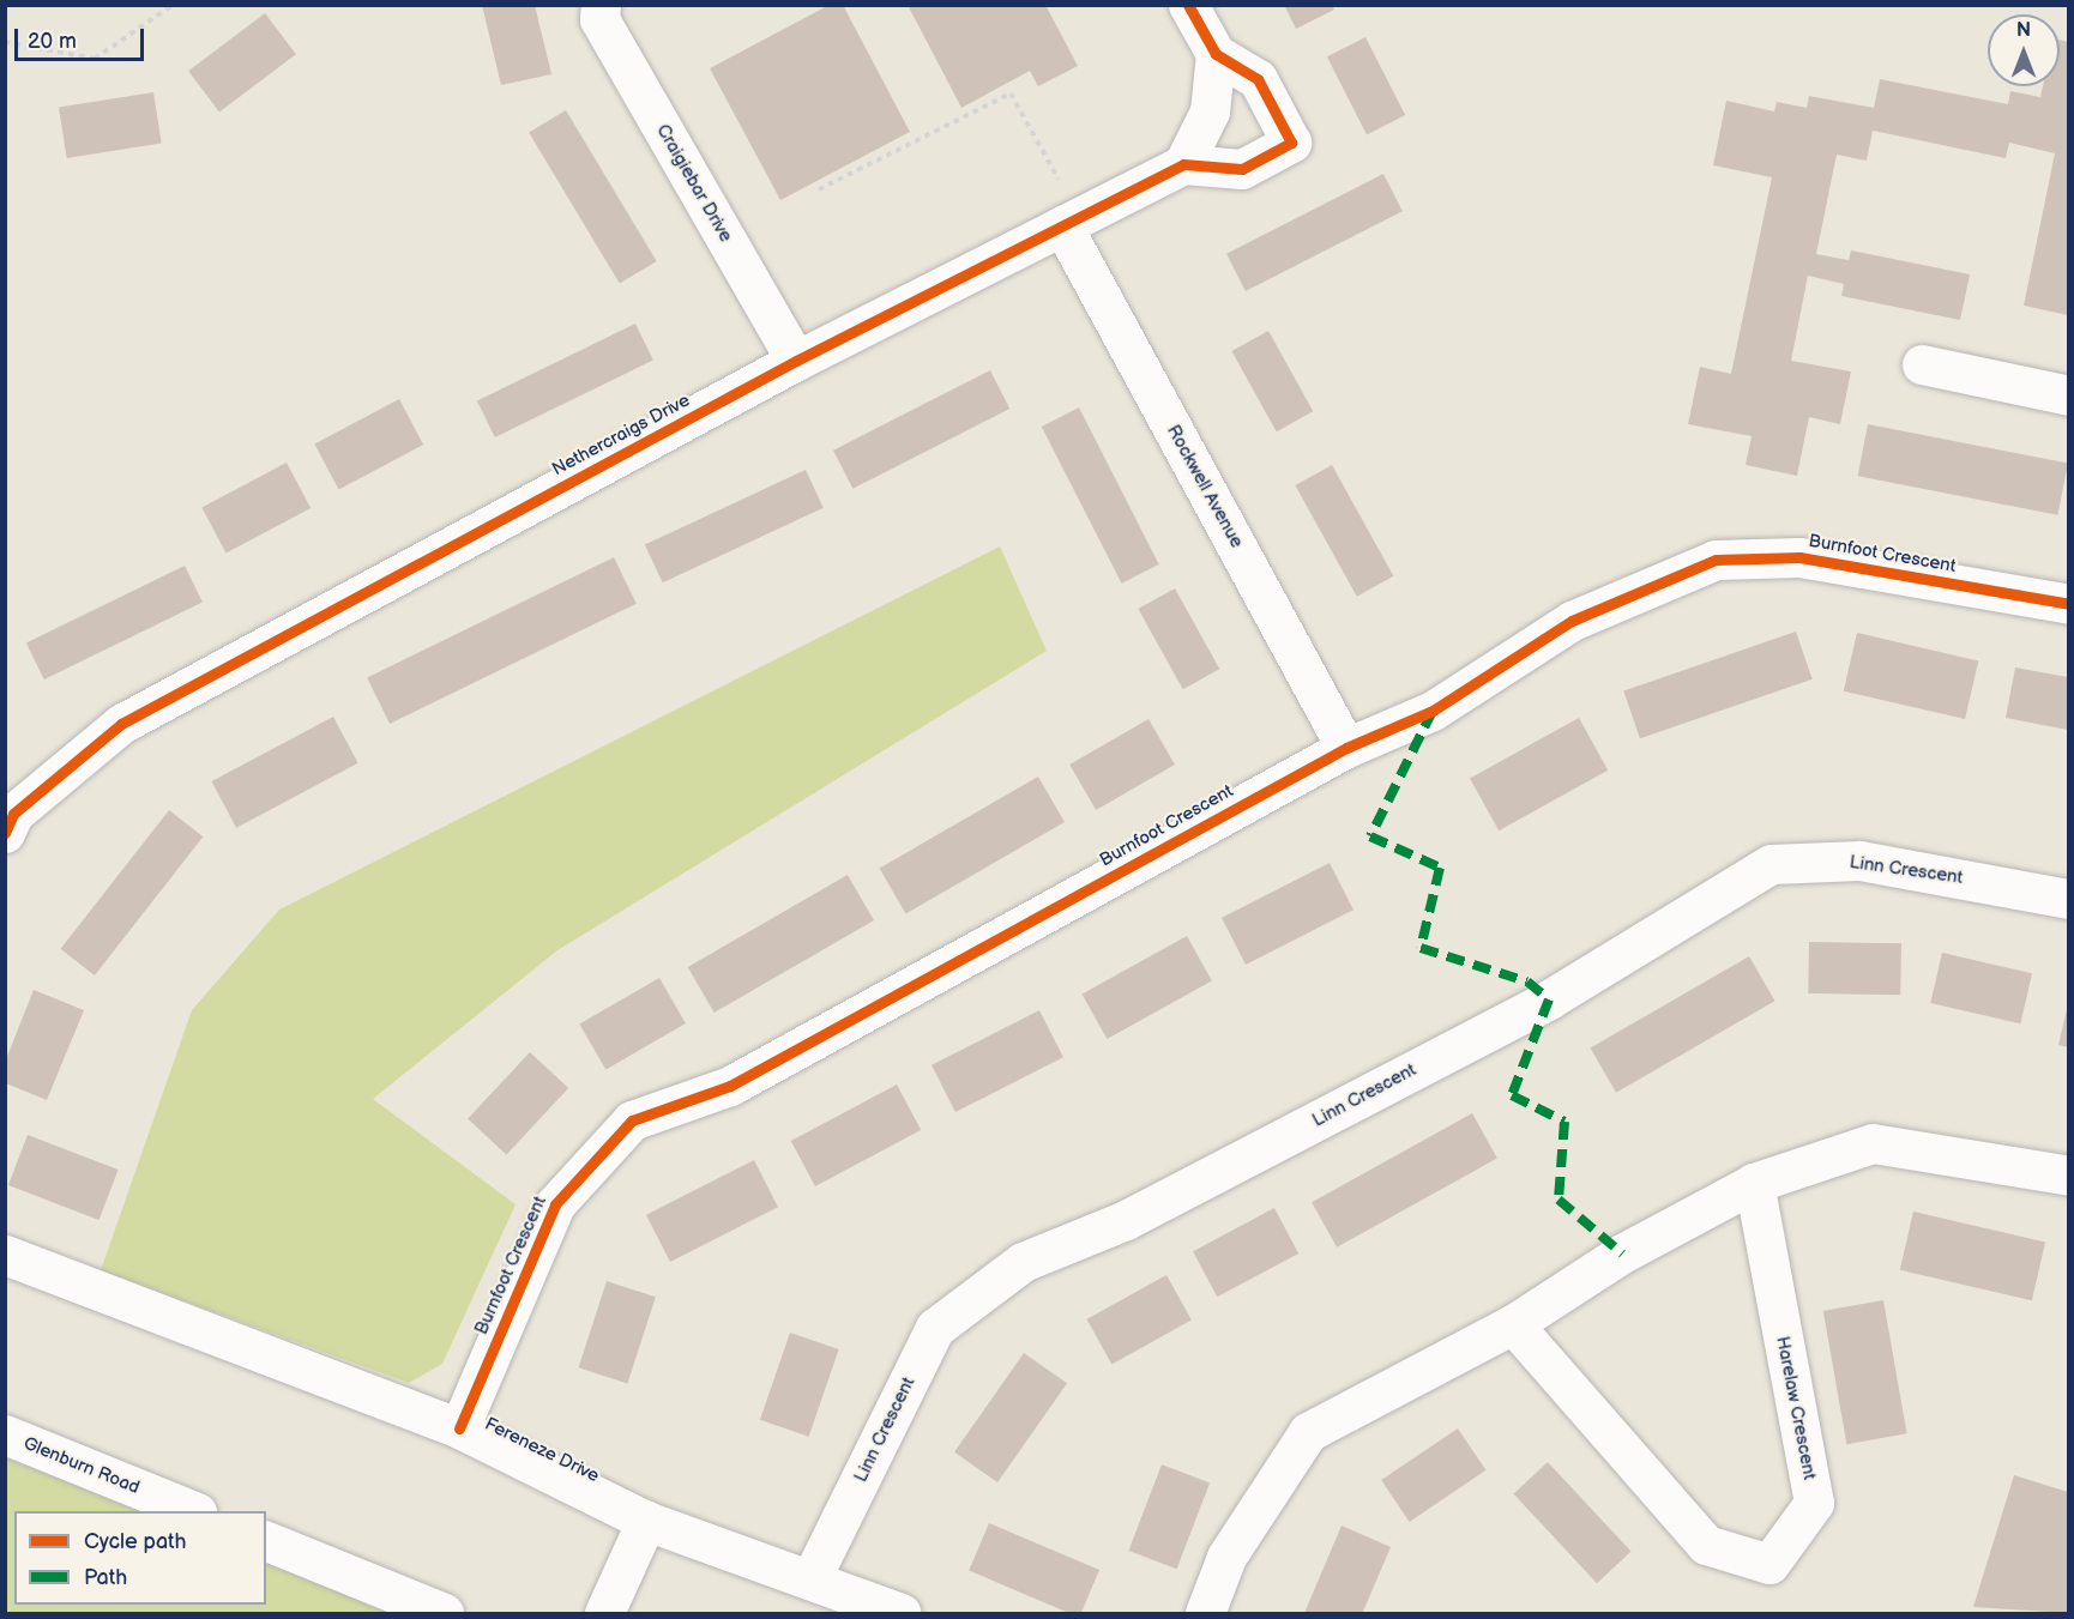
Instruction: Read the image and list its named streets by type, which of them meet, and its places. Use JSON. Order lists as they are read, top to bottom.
{
  "streets": {
    "street": [
      "Craigiebar Drive",
      "Nethercraigs Drive",
      "Rockwell Avenue",
      "Burnfoot Crescent",
      "Linn Crescent",
      "Harelaw Crescent",
      "Fereneze Drive",
      "Glenburn Road"
    ]
  },
  "crossings": [
    ["Craigiebar Drive", "Nethercraigs Drive"],
    ["Nethercraigs Drive", "Rockwell Avenue"],
    ["Rockwell Avenue", "Burnfoot Crescent"],
    ["Burnfoot Crescent", "Fereneze Drive"],
    ["Linn Crescent", "Fereneze Drive"]
  ],
  "legend": ["Cycle path", "Path"],
  "scale_bar": "20 m",
  "north": "top"
}
